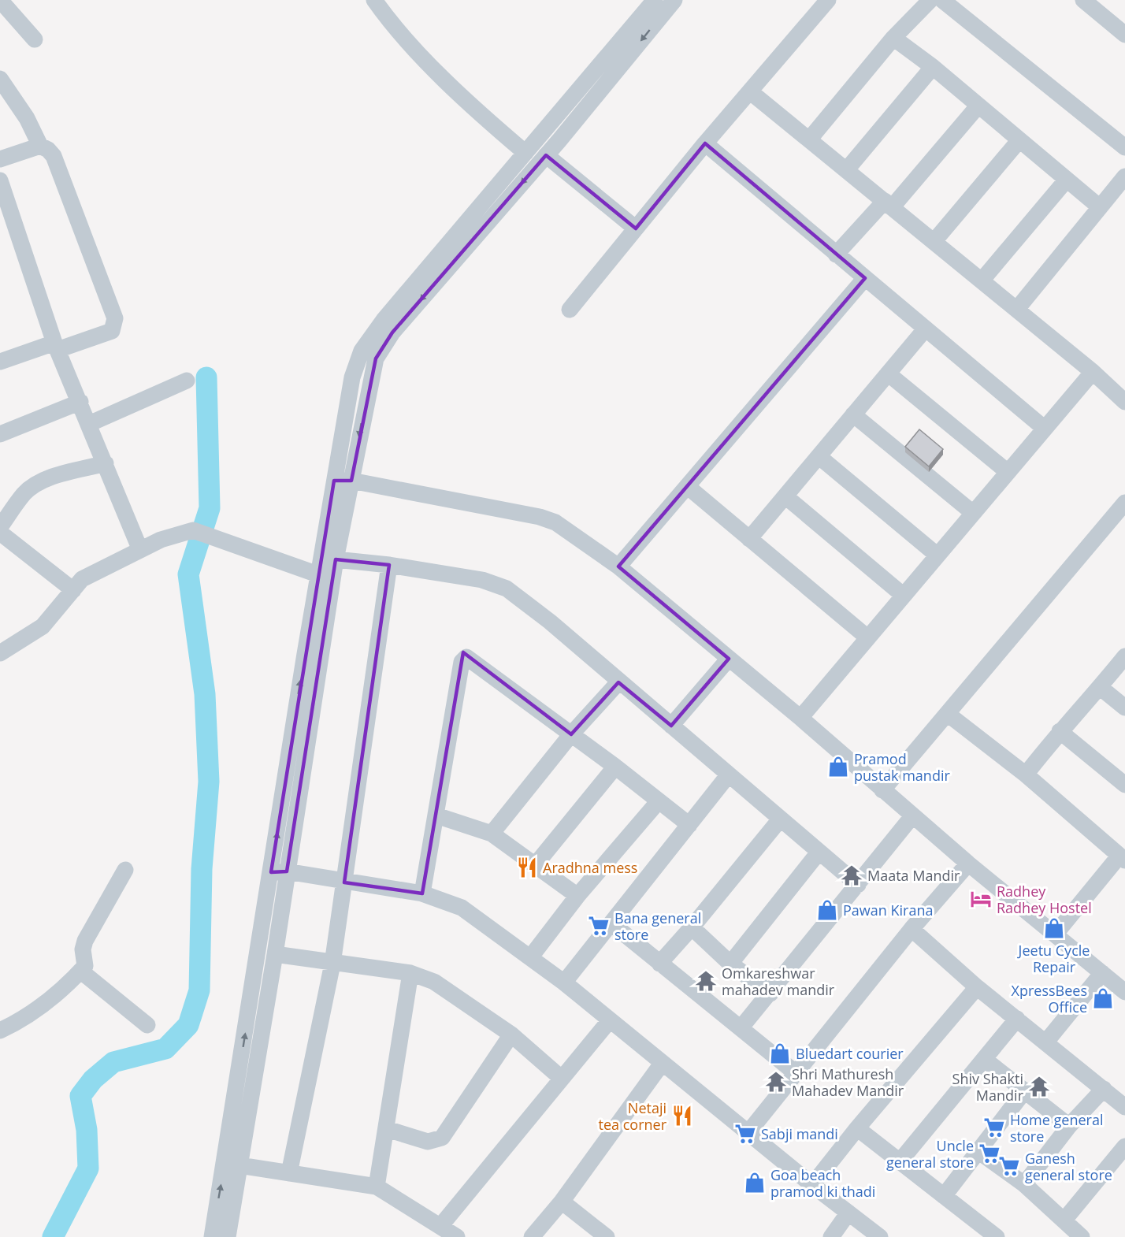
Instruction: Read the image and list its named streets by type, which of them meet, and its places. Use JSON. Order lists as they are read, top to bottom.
{
  "places": {
    "shop": [
      "Pramod pustak mandir",
      "Pawan Kirana",
      "Jeetu Cycle Repair",
      "XpressBees Office",
      "Bluedart courier",
      "Goa beach pramod ki thadi"
    ],
    "restaurant": ["Aradhna mess", "Netaji tea corner"],
    "temple": [
      "Maata Mandir",
      "Omkareshwar mahadev mandir",
      "Shri Mathuresh Mahadev Mandir",
      "Shiv Shakti Mandir"
    ],
    "hotel": ["Radhey Radhey Hostel"],
    "supermarket": [
      "Bana general store",
      "Home general store",
      "Sabji mandi",
      "Uncle general store",
      "Ganesh general store"
    ]
  }
}
